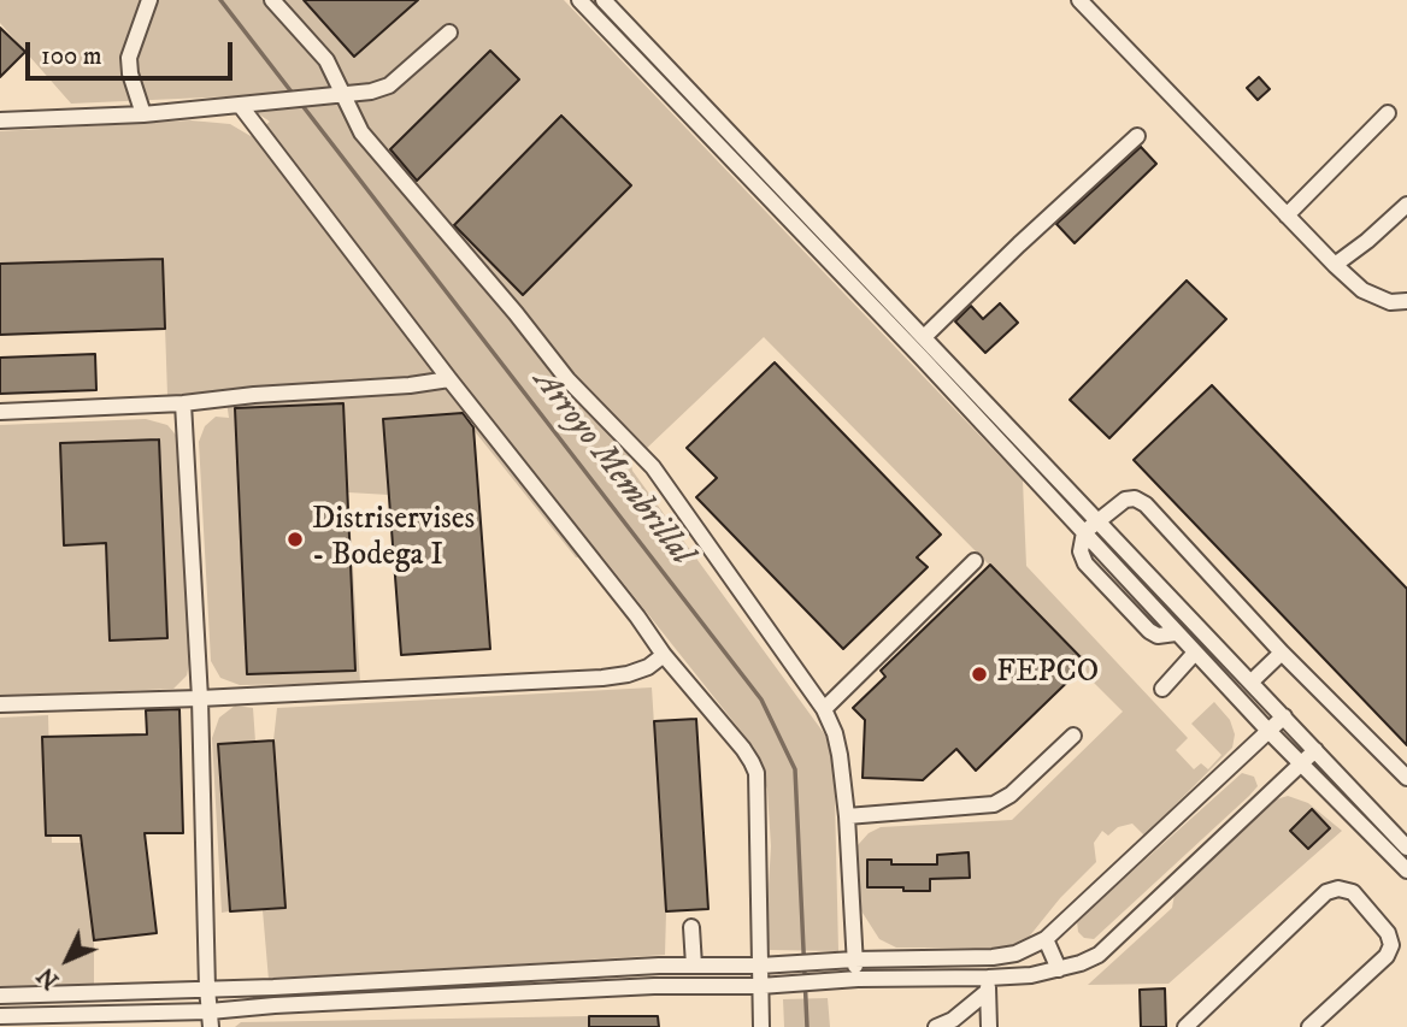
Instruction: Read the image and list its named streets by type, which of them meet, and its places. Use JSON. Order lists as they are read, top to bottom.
{
  "water": ["Arroyo Membrillal"],
  "places": ["Distriservises - Bodega I", "FEPCO"],
  "scale_bar": "100 m",
  "north": "bottom left"
}
